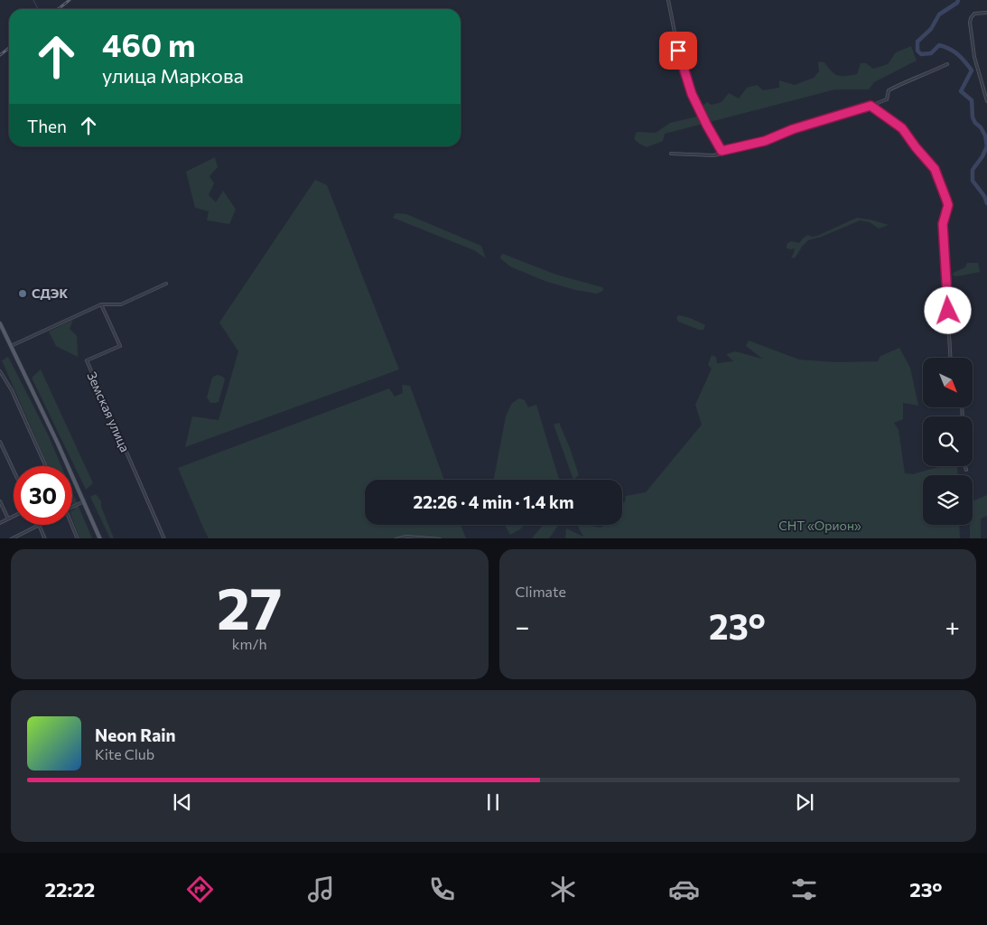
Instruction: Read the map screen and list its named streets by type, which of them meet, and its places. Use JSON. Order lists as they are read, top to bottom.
{
  "streets": {
    "street": ["Земская улица"]
  },
  "parks": ["СНТ «Орион»"],
  "places": ["СДЭК"],
  "north": "bottom right",
  "page": {
    "turn": ["460 m", "улица Маркова"],
    "then": "Then",
    "limit": "30",
    "trip": "22:26 · 4 min · 1.4 km",
    "tile": [
      ["27", "km/h"],
      "Climate"
    ],
    "heat": ["−", "23°", "+"],
    "song": ["Neon Rain", "Kite Club"],
    "tabs": ["22:22", "23°"]
  }
}
